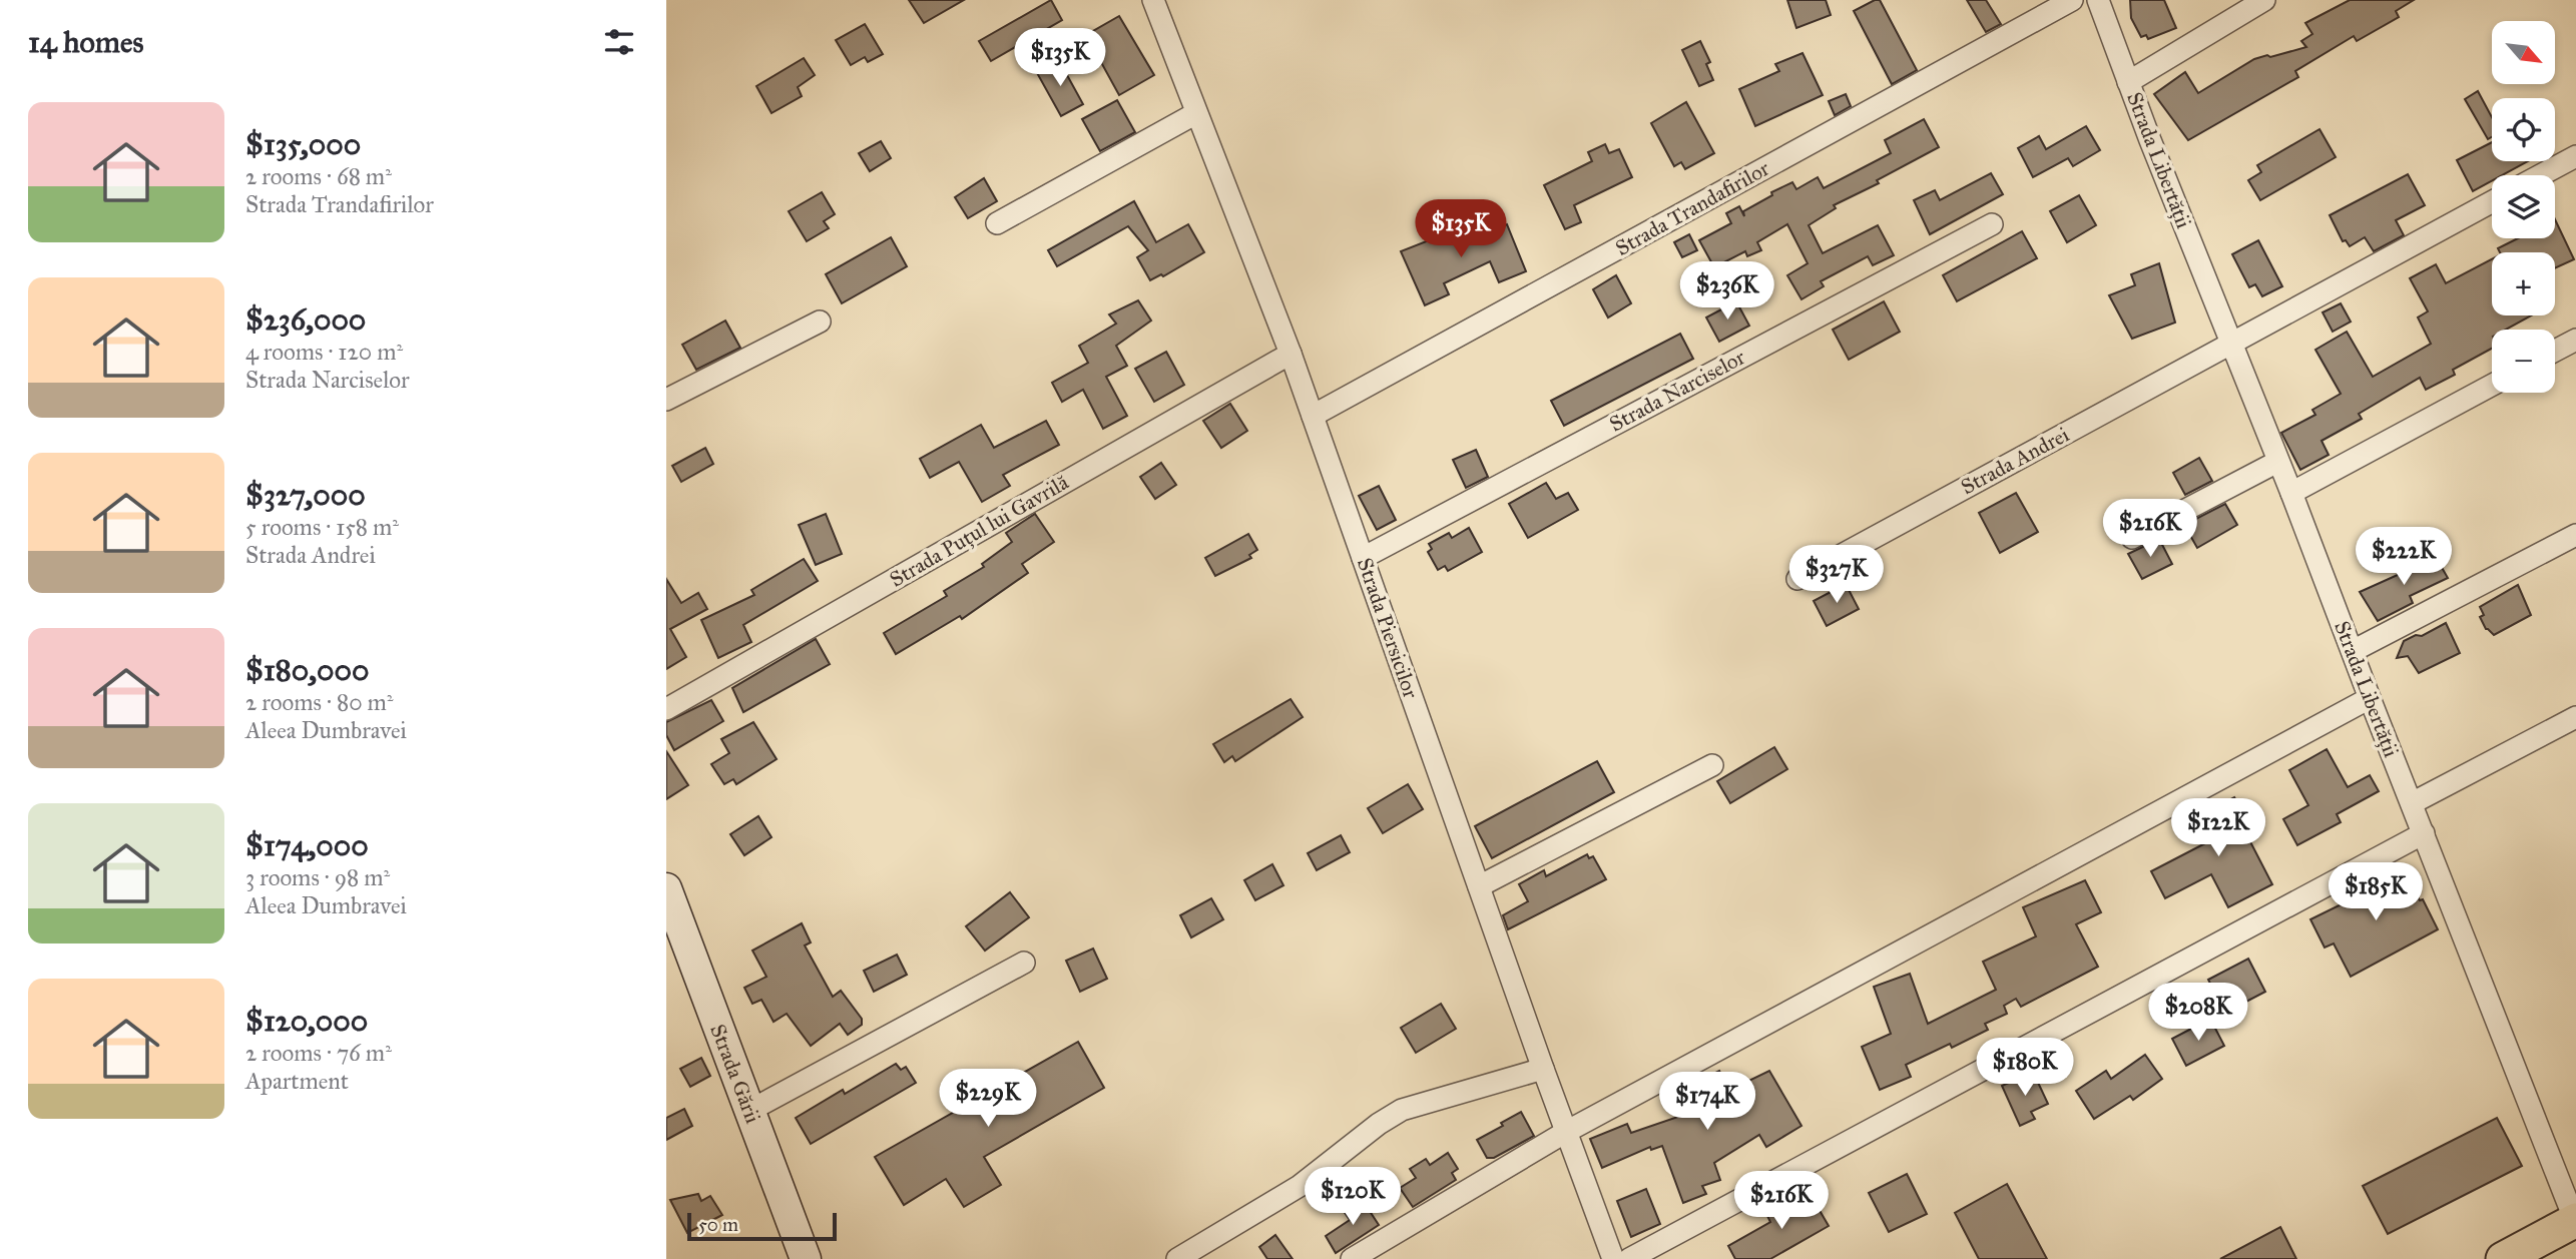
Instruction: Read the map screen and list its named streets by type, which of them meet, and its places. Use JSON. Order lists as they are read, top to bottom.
{
  "streets": {
    "main road": ["Strada Gării"],
    "street": [
      "Strada Libertății",
      "Strada Trandafirilor",
      "Strada Narciselor",
      "Strada Andrei",
      "Strada Puțul lui Gavrilă",
      "Strada Piersicilor"
    ]
  },
  "crossings": [
    ["Strada Libertății", "Strada Andrei"],
    ["Strada Trandafirilor", "Strada Piersicilor"],
    ["Strada Narciselor", "Strada Piersicilor"],
    ["Strada Puțul lui Gavrilă", "Strada Piersicilor"]
  ],
  "scale_bar": "50 m",
  "north": "bottom right",
  "page": {
    "heading": "14 homes",
    "map_buttons": ["+", "−"],
    "price": [
      "$135K",
      "$135K",
      "$236K",
      "$216K",
      "$222K",
      "$327K",
      "$122K",
      "$185K",
      "$208K",
      "$180K",
      "$229K",
      "$174K",
      "$120K",
      "$216K"
    ],
    "list": [
      {
        "name": "$135,000",
        "note": "2 rooms · 68 m² · Strada Trandafirilor"
      },
      {
        "name": "$236,000",
        "note": "4 rooms · 120 m² · Strada Narciselor"
      },
      {
        "name": "$327,000",
        "note": "5 rooms · 158 m² · Strada Andrei"
      },
      {
        "name": "$180,000",
        "note": "2 rooms · 80 m² · Aleea Dumbravei"
      },
      {
        "name": "$174,000",
        "note": "3 rooms · 98 m² · Aleea Dumbravei"
      },
      {
        "name": "$120,000",
        "note": "2 rooms · 76 m² · Apartment"
      }
    ],
    "scale": "50 m"
  }
}
